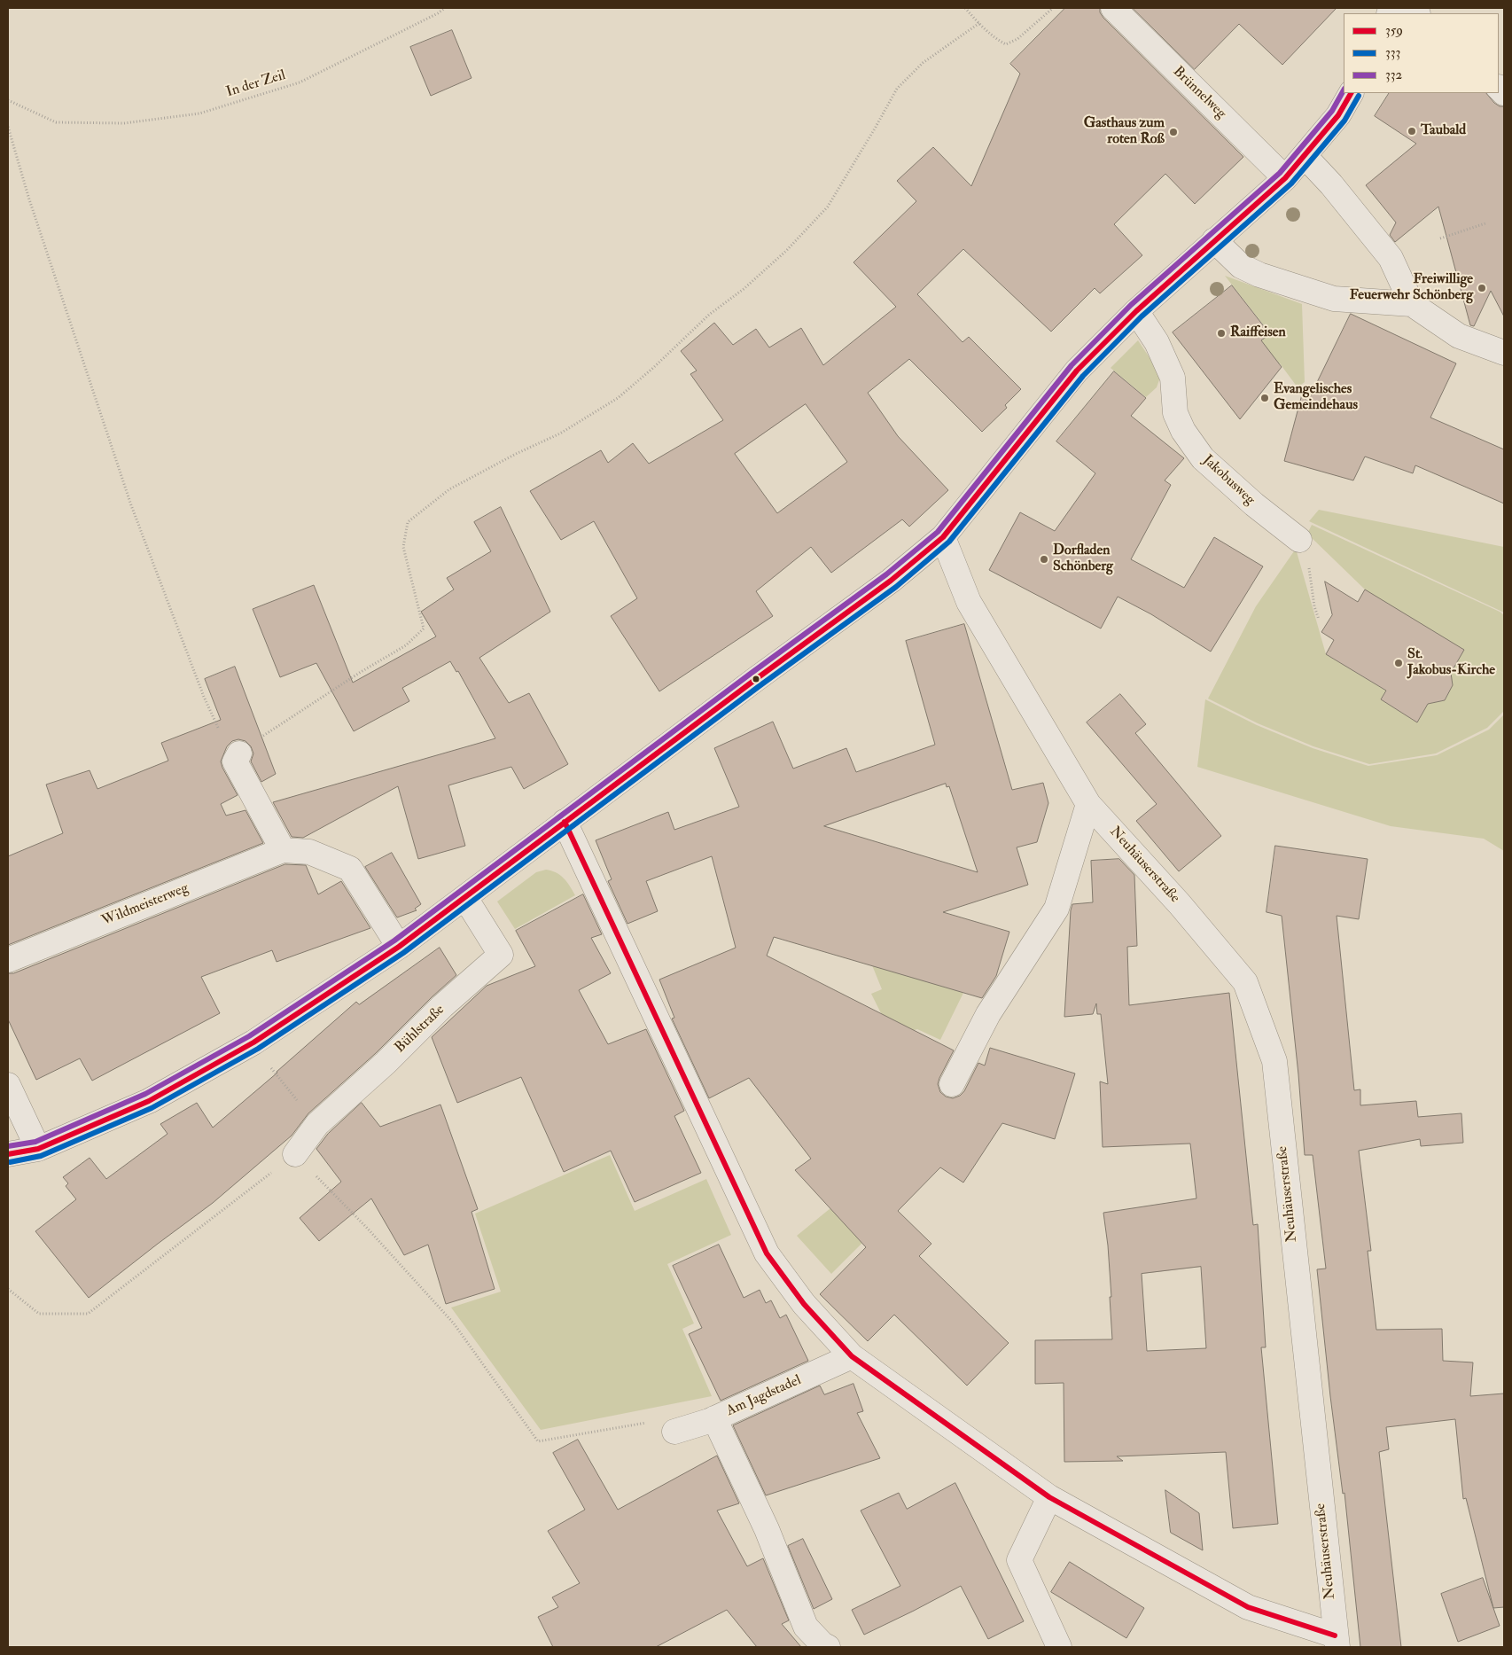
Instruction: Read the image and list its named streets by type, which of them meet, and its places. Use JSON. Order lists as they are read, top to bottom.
{
  "streets": {
    "street": [
      "Brünnelweg",
      "Jakobusweg",
      "Neuhäuserstraße",
      "Wildmeisterweg",
      "Bühlstraße",
      "Am Jagdstadel"
    ],
    "path": ["In der Zeil"]
  },
  "places": [
    "Taubald",
    "Gasthaus zum roten Roß",
    "Freiwillige Feuerwehr Schönberg",
    "Raiffeisen",
    "Evangelisches Gemeindehaus",
    "Dorfladen Schönberg",
    "St. Jakobus-Kirche"
  ],
  "lines": ["transit line 332", "transit line 359", "transit line 333"],
  "legend": ["359", "333", "332"]
}
